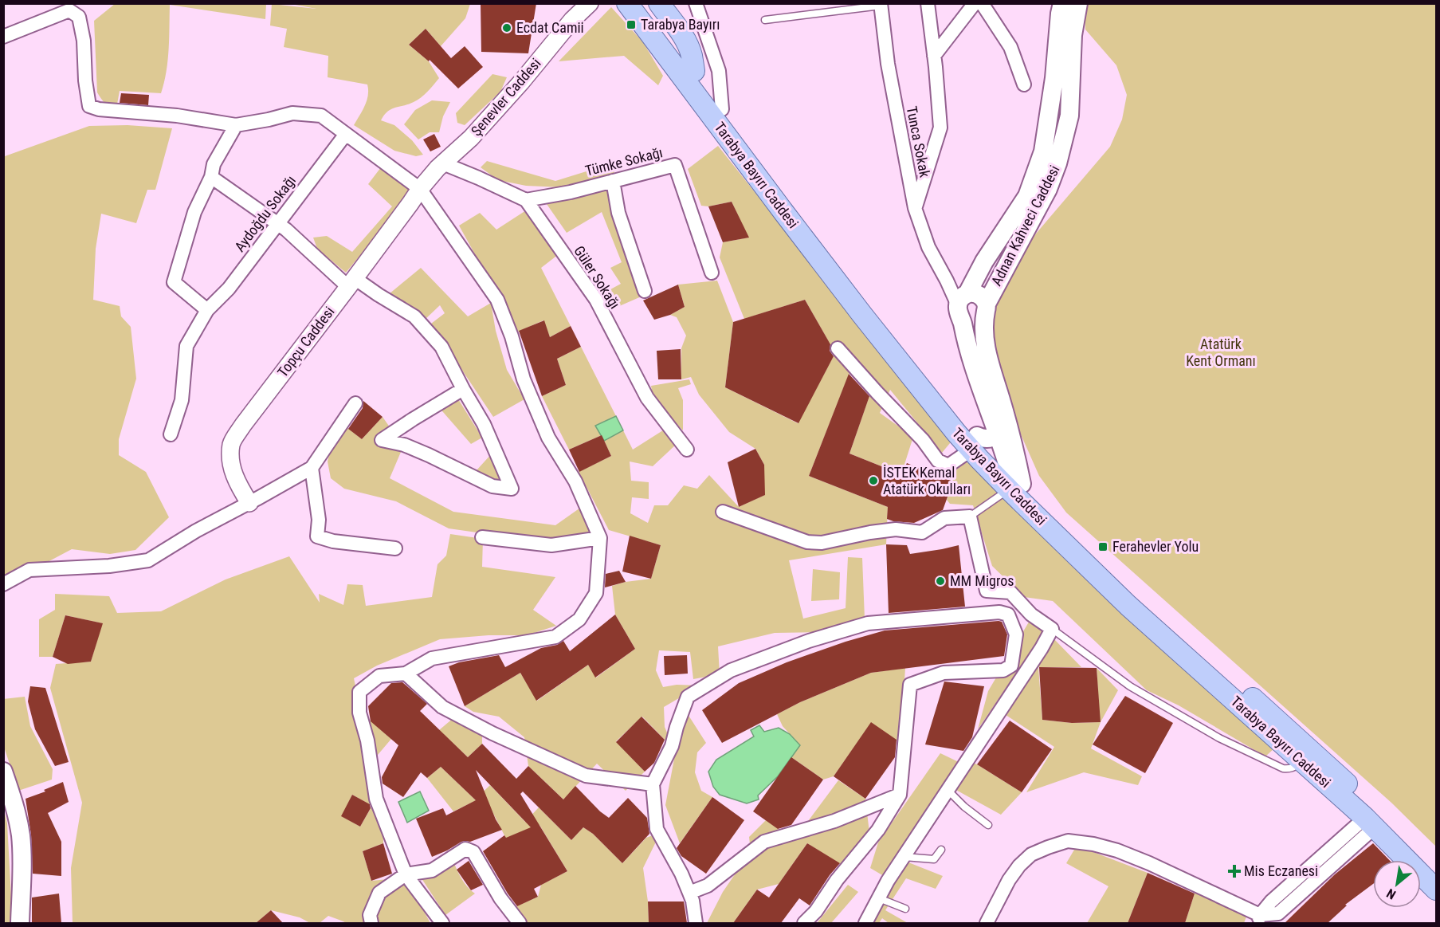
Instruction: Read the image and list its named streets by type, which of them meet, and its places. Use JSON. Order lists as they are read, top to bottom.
{
  "streets": {
    "main road": ["Tarabya Bayırı Caddesi", "Adnan Kahveci Caddesi"],
    "street": [
      "Şenevler Caddesi",
      "Tunca Sokak",
      "Tümke Sokağı",
      "Aydoğdu Sokağı",
      "Güler Sokağı",
      "Topçu Caddesi"
    ]
  },
  "crossings": [
    ["Şenevler Caddesi", "Güler Sokağı"],
    ["Şenevler Caddesi", "Topçu Caddesi"],
    ["Tunca Sokak", "Adnan Kahveci Caddesi"],
    ["Tümke Sokağı", "Güler Sokağı"]
  ],
  "parks": ["Atatürk Kent Ormanı"],
  "places": {
    "transit": ["Tarabya Bayırı", "Ferahevler Yolu"],
    "other": ["Ecdat Camii", "İSTEK Kemal Atatürk Okulları", "MM Migros"],
    "health": ["Mis Eczanesi"]
  },
  "north": "bottom left"
}
